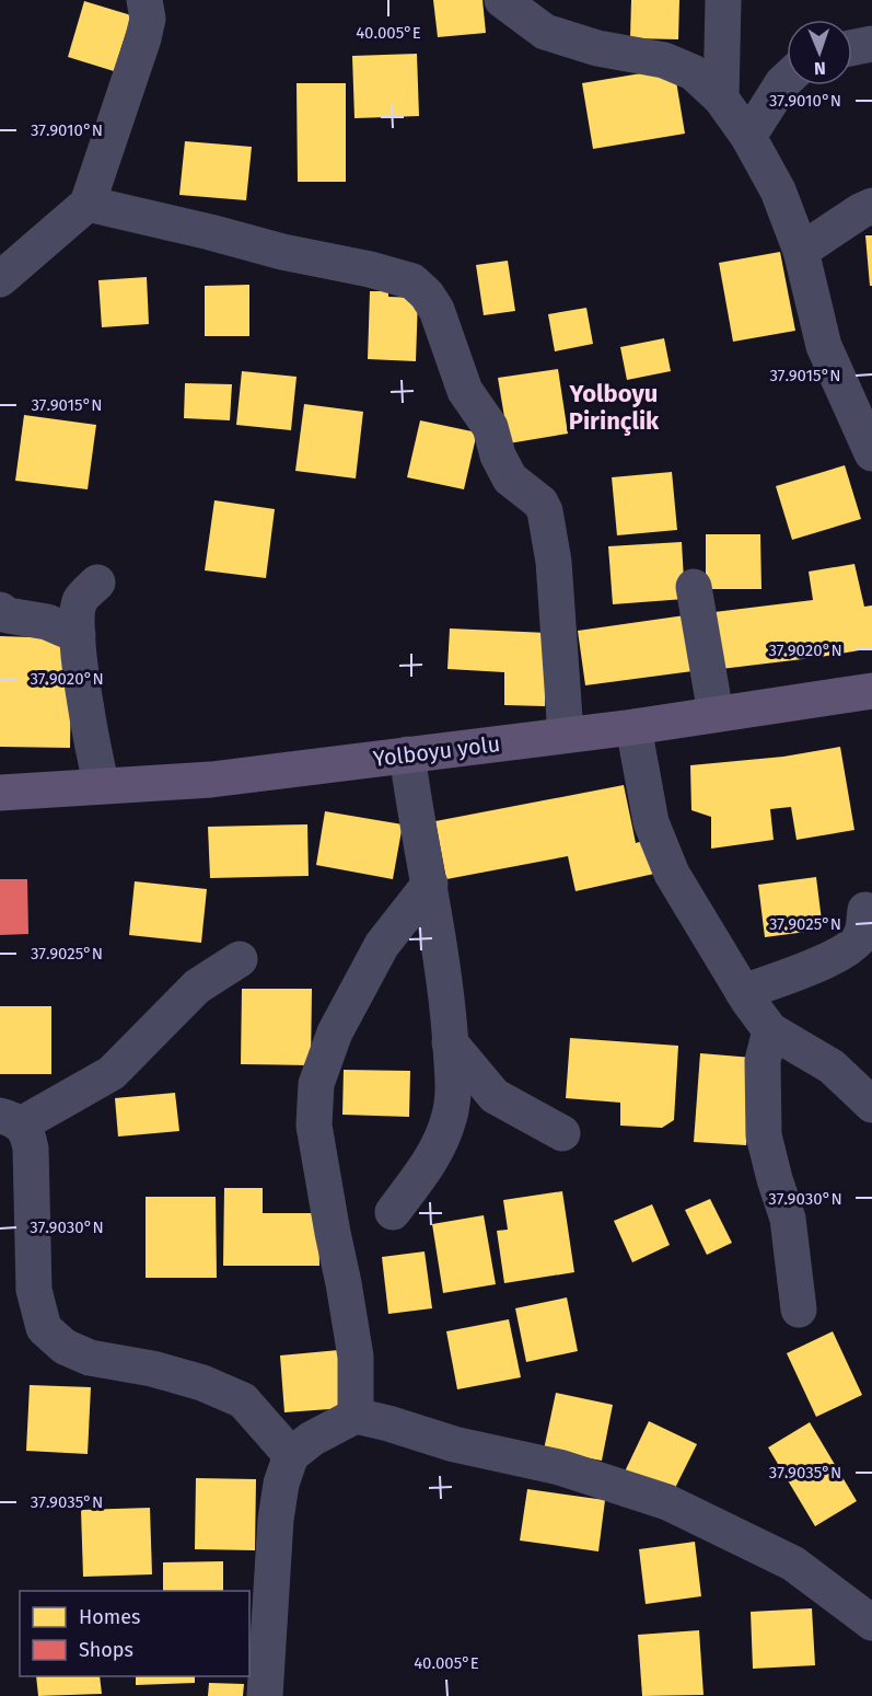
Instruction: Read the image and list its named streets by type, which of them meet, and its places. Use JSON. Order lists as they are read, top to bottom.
{
  "streets": {
    "main road": ["Yolboyu yolu"]
  },
  "districts": ["Yolboyu Pirinçlik"],
  "legend": ["Homes", "Shops"],
  "north": "bottom",
  "coordinates": [
    "40.005°E",
    "37.9010°N",
    "37.9015°N",
    "37.9020°N",
    "37.9025°N",
    "37.9030°N",
    "37.9035°N"
  ]
}
